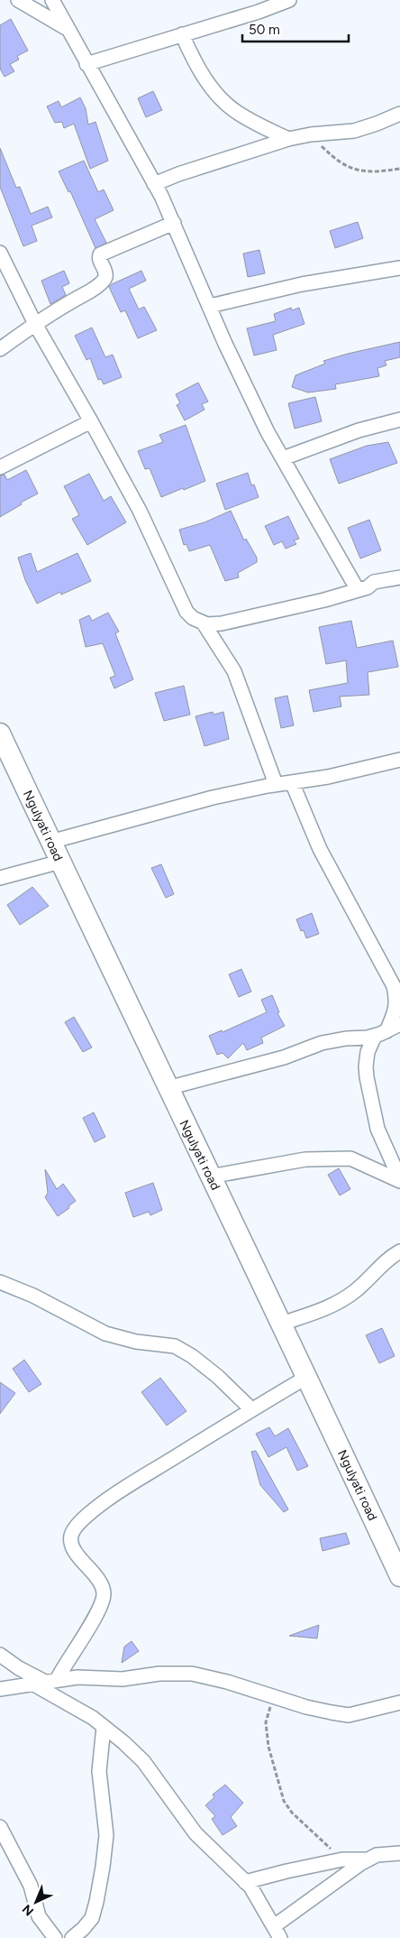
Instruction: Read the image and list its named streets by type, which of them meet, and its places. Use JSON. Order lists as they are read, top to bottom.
{
  "streets": {
    "main road": ["Ngulyati road"]
  },
  "scale_bar": "50 m",
  "north": "bottom left"
}
